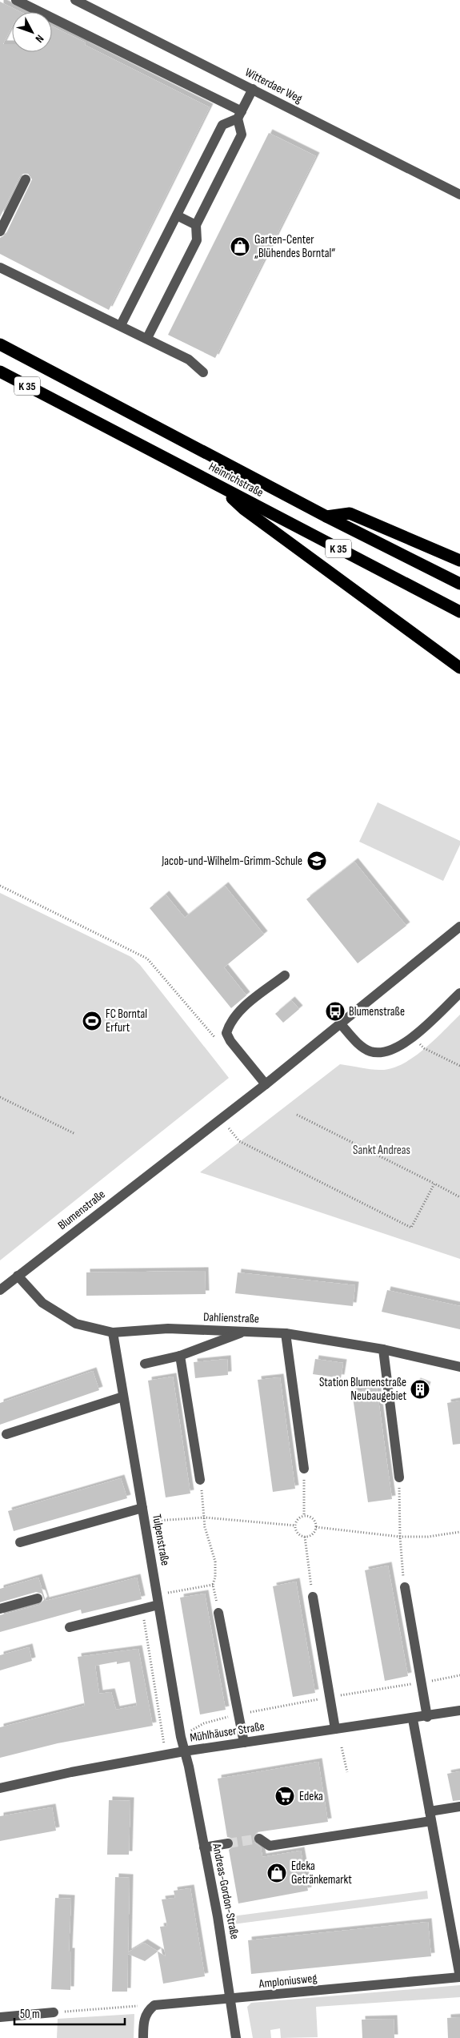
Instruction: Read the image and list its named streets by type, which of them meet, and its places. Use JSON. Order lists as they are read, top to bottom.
{
  "streets": {
    "highway": ["K 35", "Heinrichstraße"],
    "street": [
      "Witterdaer Weg",
      "Blumenstraße",
      "Dahlienstraße",
      "Tulpenstraße",
      "Mühlhäuser Straße",
      "Andreas-Gordon-Straße",
      "Amploniusweg"
    ]
  },
  "crossings": [
    ["Blumenstraße", "Dahlienstraße"],
    ["Dahlienstraße", "Tulpenstraße"],
    ["Tulpenstraße", "Mühlhäuser Straße"],
    ["Tulpenstraße", "Andreas-Gordon-Straße"],
    ["Mühlhäuser Straße", "Andreas-Gordon-Straße"],
    ["Andreas-Gordon-Straße", "Amploniusweg"]
  ],
  "parks": ["Sankt Andreas"],
  "places": {
    "shop": ["Garten-Center „Blühendes Borntal“", "Edeka Getränkemarkt"],
    "school or university": ["Jacob-und-Wilhelm-Grimm-Schule"],
    "bus stop": ["Blumenstraße"],
    "sports": ["FC Borntal Erfurt"],
    "building": ["Station Blumenstraße Neubaugebiet"],
    "supermarket": ["Edeka"]
  },
  "scale_bar": "50 m",
  "north": "bottom right"
}
